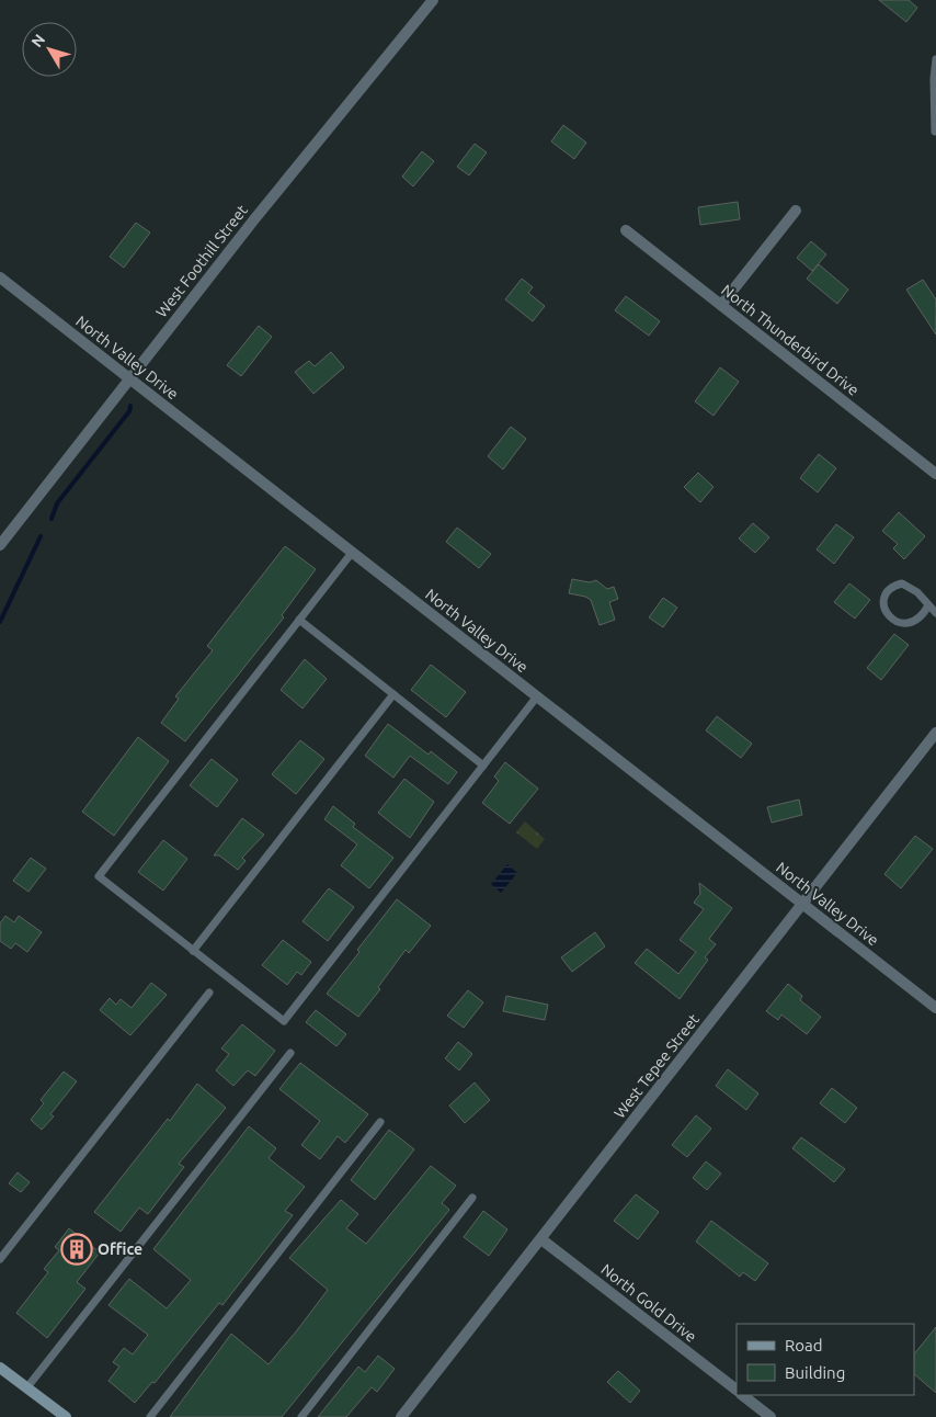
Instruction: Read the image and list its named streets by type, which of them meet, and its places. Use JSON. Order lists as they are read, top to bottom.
{
  "streets": {
    "street": [
      "West Foothill Street",
      "North Thunderbird Drive",
      "North Valley Drive",
      "West Tepee Street",
      "North Gold Drive"
    ]
  },
  "crossings": [
    ["West Foothill Street", "North Valley Drive"],
    ["North Valley Drive", "West Tepee Street"],
    ["West Tepee Street", "North Gold Drive"]
  ],
  "places": {
    "building": ["Office"]
  },
  "legend": ["Road", "Building"],
  "north": "top left"
}
